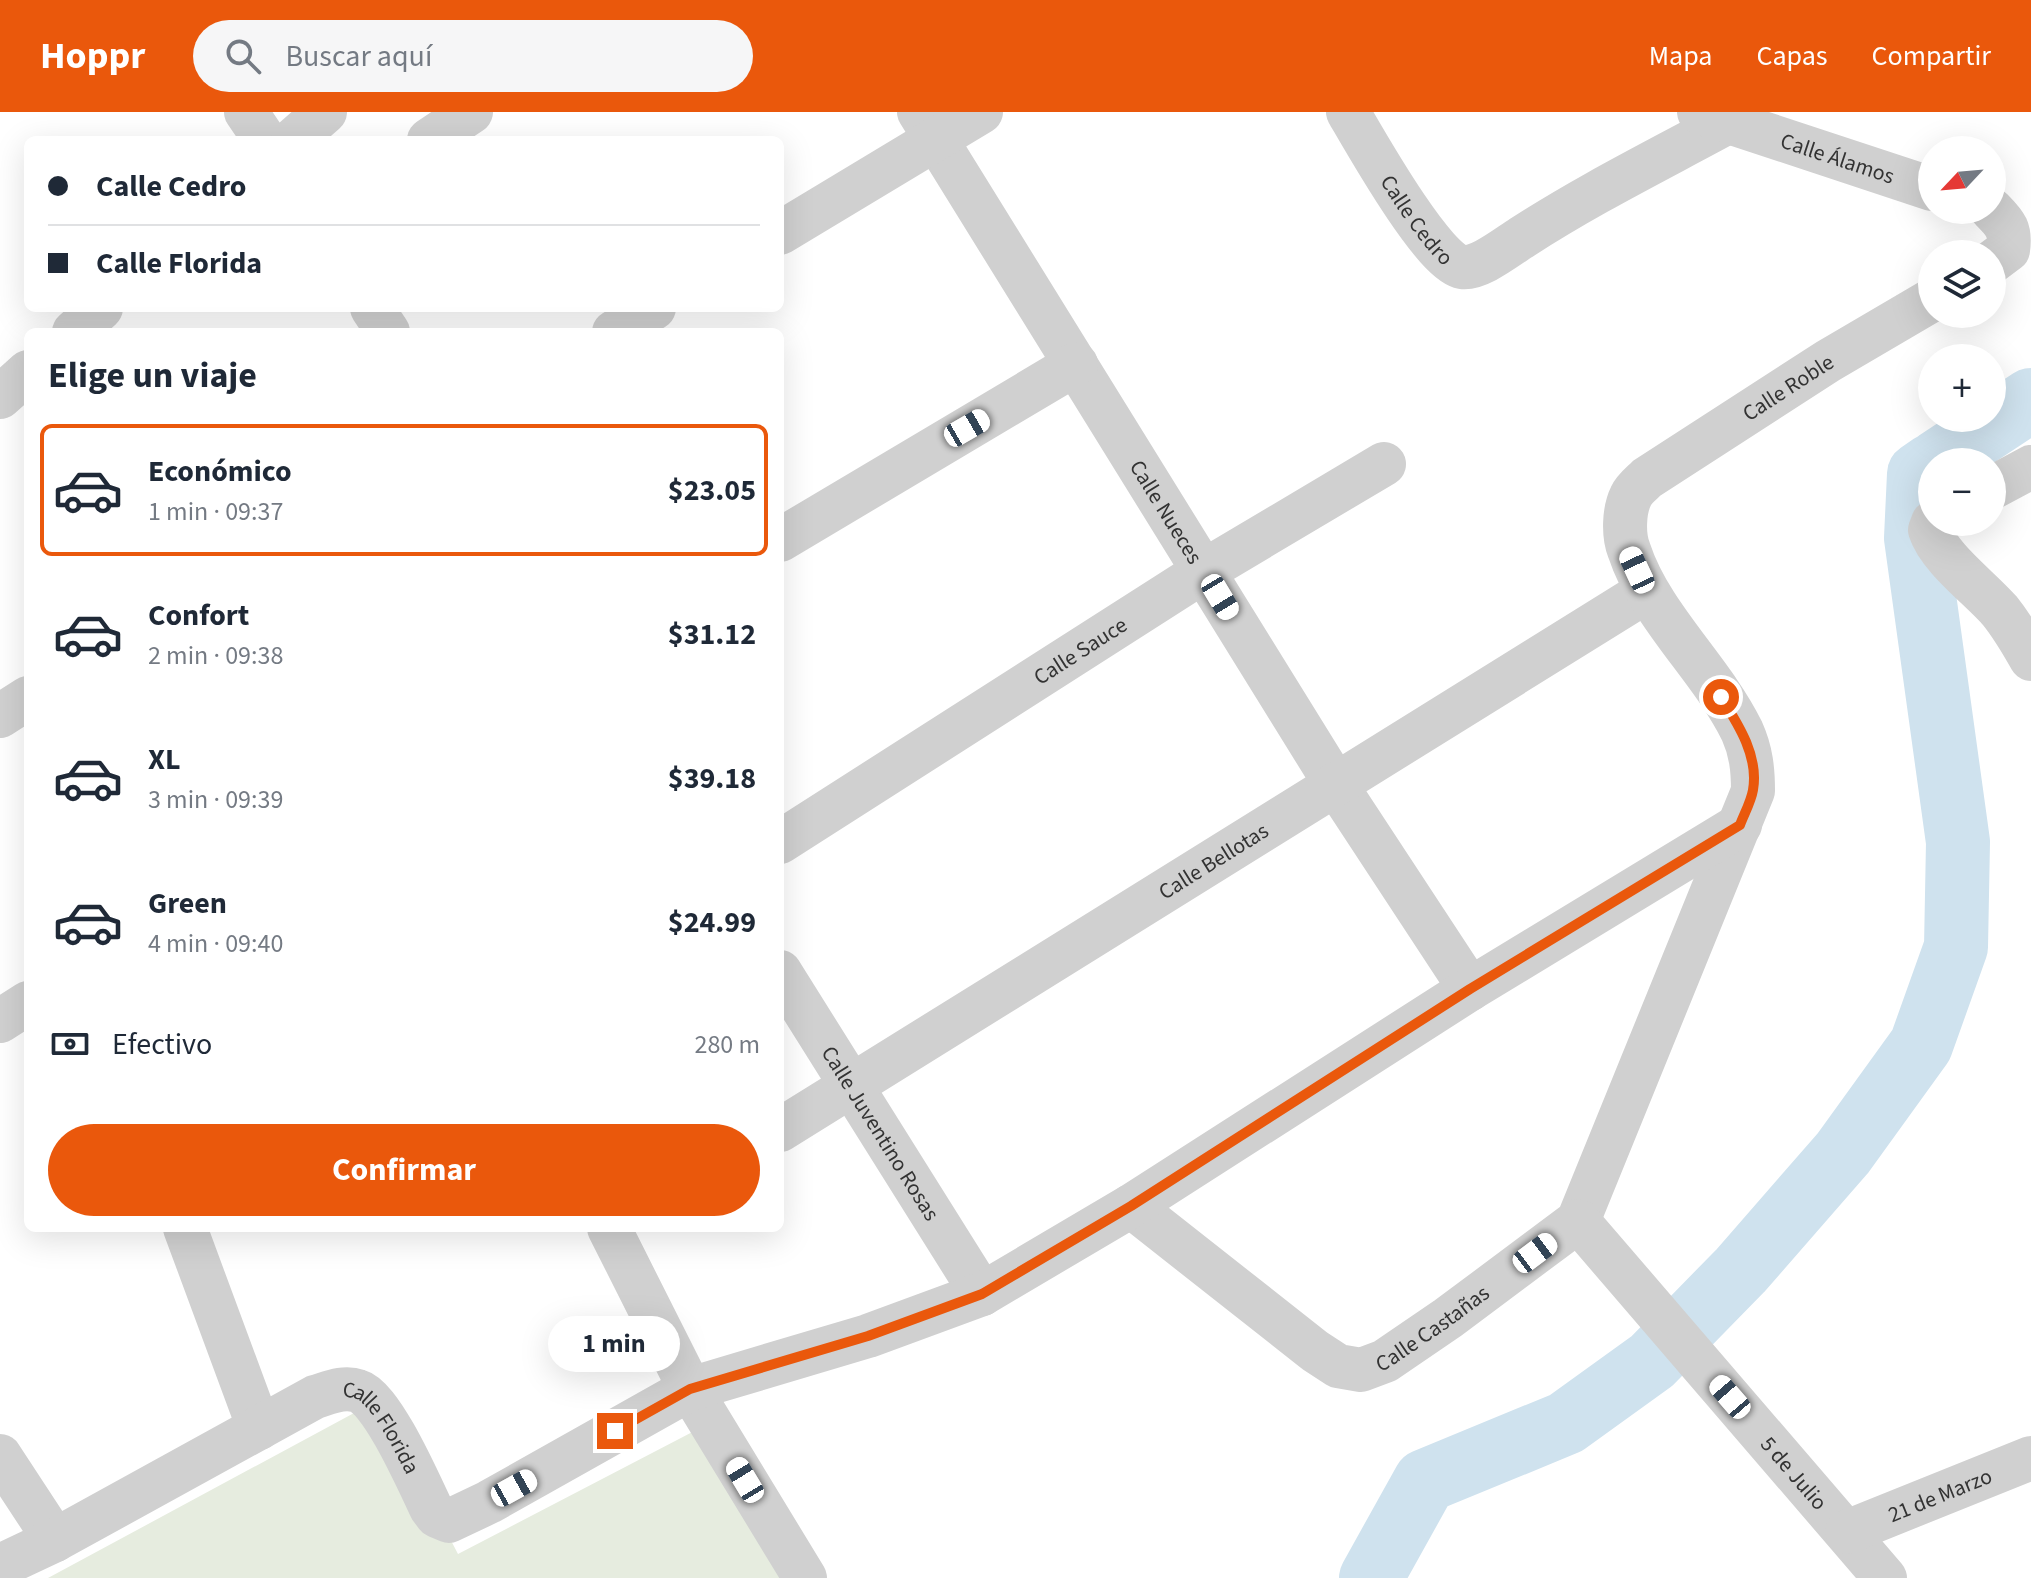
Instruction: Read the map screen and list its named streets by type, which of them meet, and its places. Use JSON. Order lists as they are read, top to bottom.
{
  "streets": {
    "street": [
      "Calle Álamos",
      "Calle Cedro",
      "Calle Roble",
      "Calle Nueces",
      "Calle Sauce",
      "Calle Bellotas",
      "Calle Juventino Rosas",
      "Calle Castañas",
      "Calle Florida",
      "5 de Julio",
      "21 de Marzo"
    ]
  },
  "crossings": [
    ["Calle Álamos", "Calle Cedro"],
    ["Calle Roble", "Calle Bellotas"],
    ["Calle Nueces", "Calle Sauce"],
    ["Calle Nueces", "Calle Bellotas"],
    ["Calle Bellotas", "Calle Juventino Rosas"],
    ["Calle Castañas", "5 de Julio"],
    ["5 de Julio", "21 de Marzo"]
  ],
  "north": "bottom left",
  "page": {
    "header": "Hoppr",
    "search": "Buscar aquí",
    "nav": ["Mapa", "Capas", "Compartir"],
    "map_buttons": ["+", "−"],
    "banner": ["Calle Cedro", "Calle Florida"],
    "heading": "Elige un viaje",
    "list": [
      {
        "name": "Económico",
        "note": "1 min · 09:37",
        "value": "$23.05"
      },
      {
        "name": "Confort",
        "note": "2 min · 09:38",
        "value": "$31.12"
      },
      {
        "name": "XL",
        "note": "3 min · 09:39",
        "value": "$39.18"
      },
      {
        "name": "Green",
        "note": "4 min · 09:40",
        "value": "$24.99"
      }
    ],
    "pay": ["Efectivo", "280 m"],
    "buttons": "Confirmar",
    "bubble": "1 min"
  }
}
